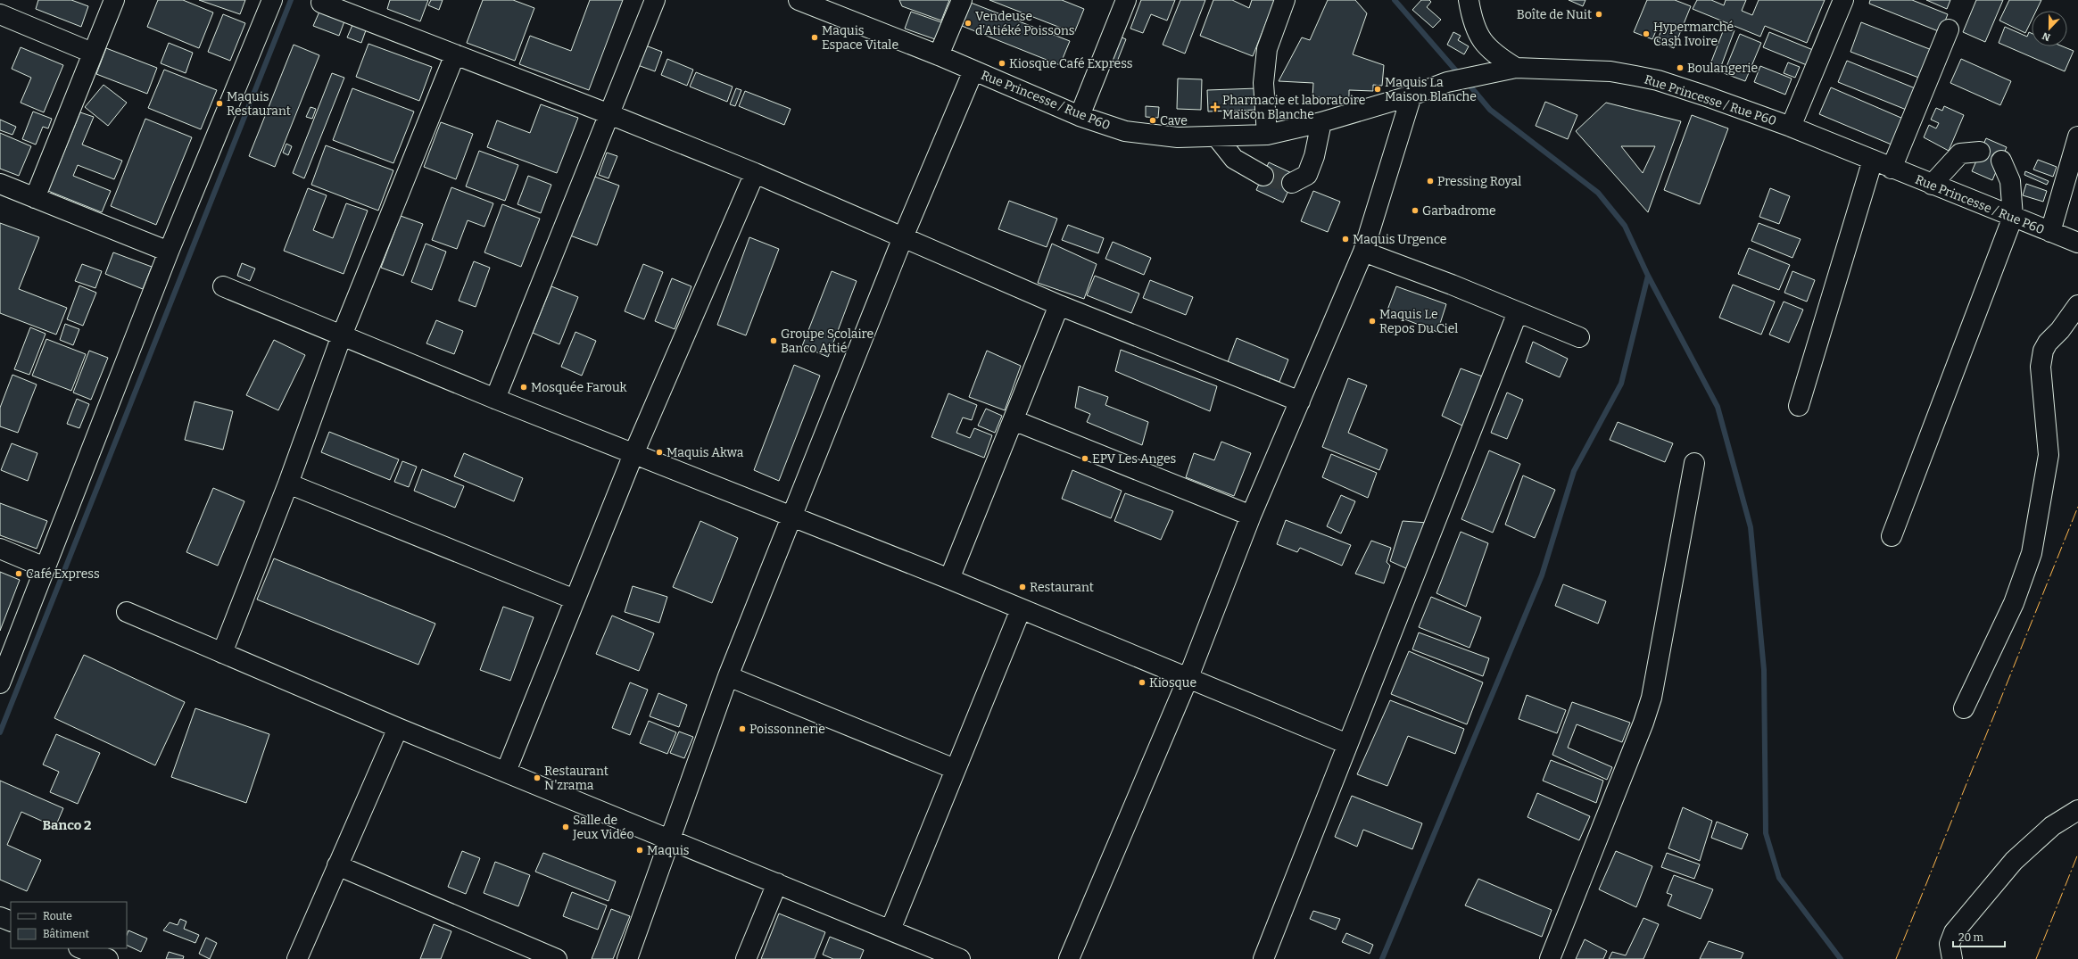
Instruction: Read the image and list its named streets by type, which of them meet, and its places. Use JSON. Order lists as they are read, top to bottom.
{
  "streets": {
    "street": ["Rue Princesse / Rue P60"]
  },
  "districts": ["Banco 2"],
  "places": {
    "other": [
      "Boîte de Nuit",
      "Vendeuse d'Atiéké Poissons",
      "Hypermarché Cash Ivoire",
      "Maquis Espace Vitale",
      "Kiosque Café Express",
      "Boulangerie",
      "Maquis La Maison Blanche",
      "Maquis Restaurant",
      "Cave",
      "Pressing Royal",
      "Garbadrome",
      "Maquis Urgence",
      "Maquis Le Repos Du Ciel",
      "Groupe Scolaire Banco Attié",
      "Mosquée Farouk",
      "Maquis Akwa",
      "EPV Les Anges",
      "Café Express",
      "Restaurant",
      "Kiosque",
      "Poissonnerie",
      "Restaurant N'zrama",
      "Salle de Jeux Vidéo",
      "Maquis"
    ],
    "health": ["Pharmacie et laboratoire Maison Blanche"]
  },
  "legend": ["Route", "Bâtiment"],
  "scale_bar": "20 m",
  "north": "bottom"
}
